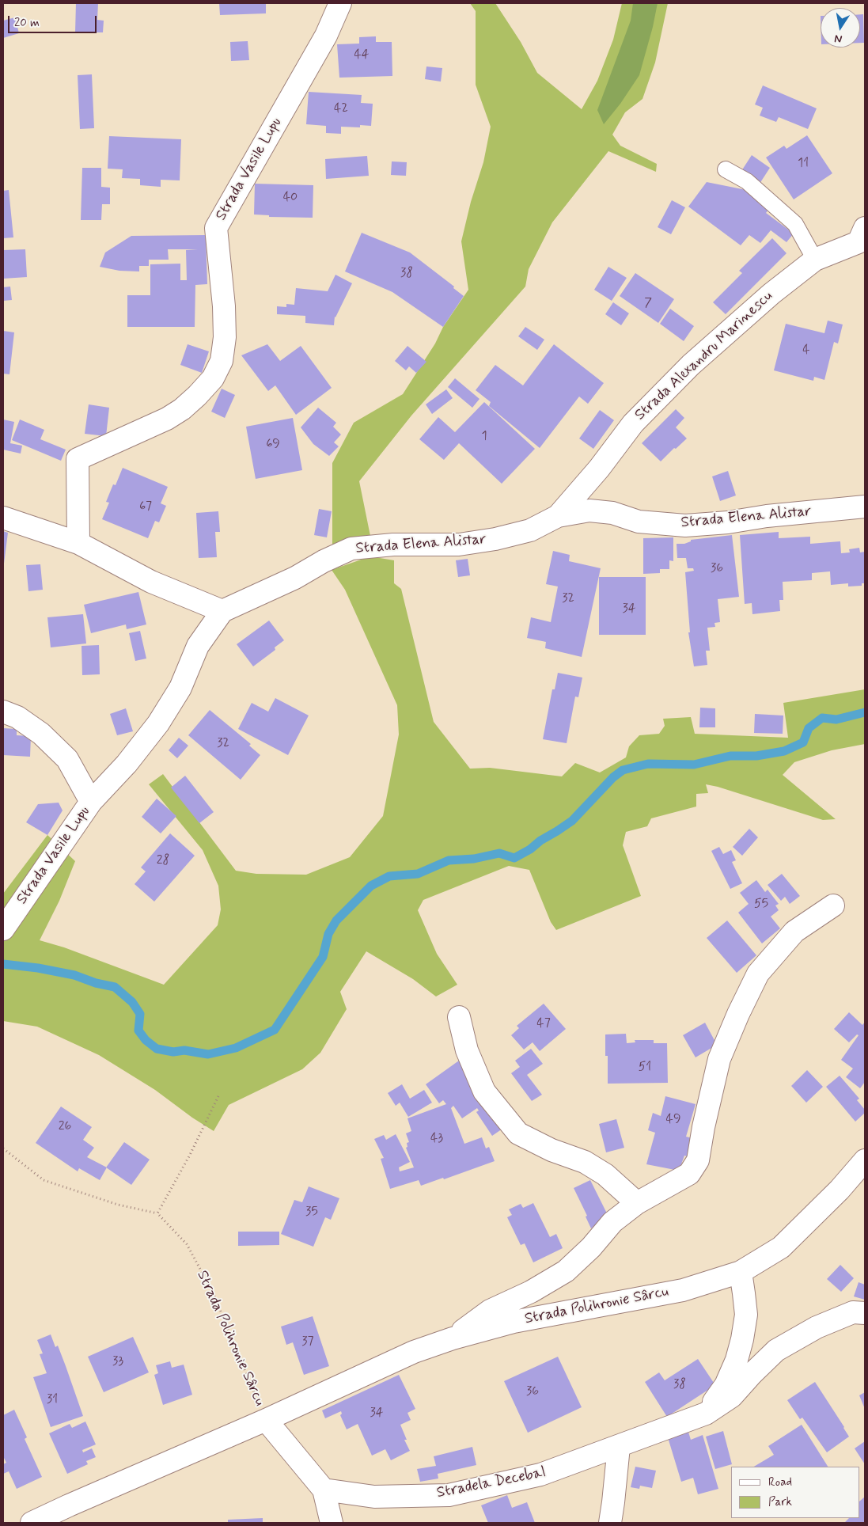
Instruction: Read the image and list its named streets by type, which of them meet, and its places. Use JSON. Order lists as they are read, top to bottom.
{
  "streets": {
    "street": [
      "Strada Vasile Lupu",
      "Strada Alexandru Marinescu",
      "Strada Elena Alistar",
      "Strada Polihronie Sârcu",
      "Stradela Decebal"
    ]
  },
  "crossings": [
    ["Strada Vasile Lupu", "Strada Elena Alistar"],
    ["Strada Alexandru Marinescu", "Strada Elena Alistar"],
    ["Strada Polihronie Sârcu", "Stradela Decebal"]
  ],
  "house_numbers": [
    "44",
    "42",
    "11",
    "40",
    "38",
    "7",
    "4",
    "1",
    "69",
    "67",
    "36",
    "32",
    "34",
    "32",
    "28",
    "55",
    "47",
    "51",
    "49",
    "26",
    "43",
    "35",
    "37",
    "33",
    "38",
    "36",
    "31",
    "34"
  ],
  "legend": ["Road", "Park"],
  "scale_bar": "20 m",
  "north": "bottom"
}
